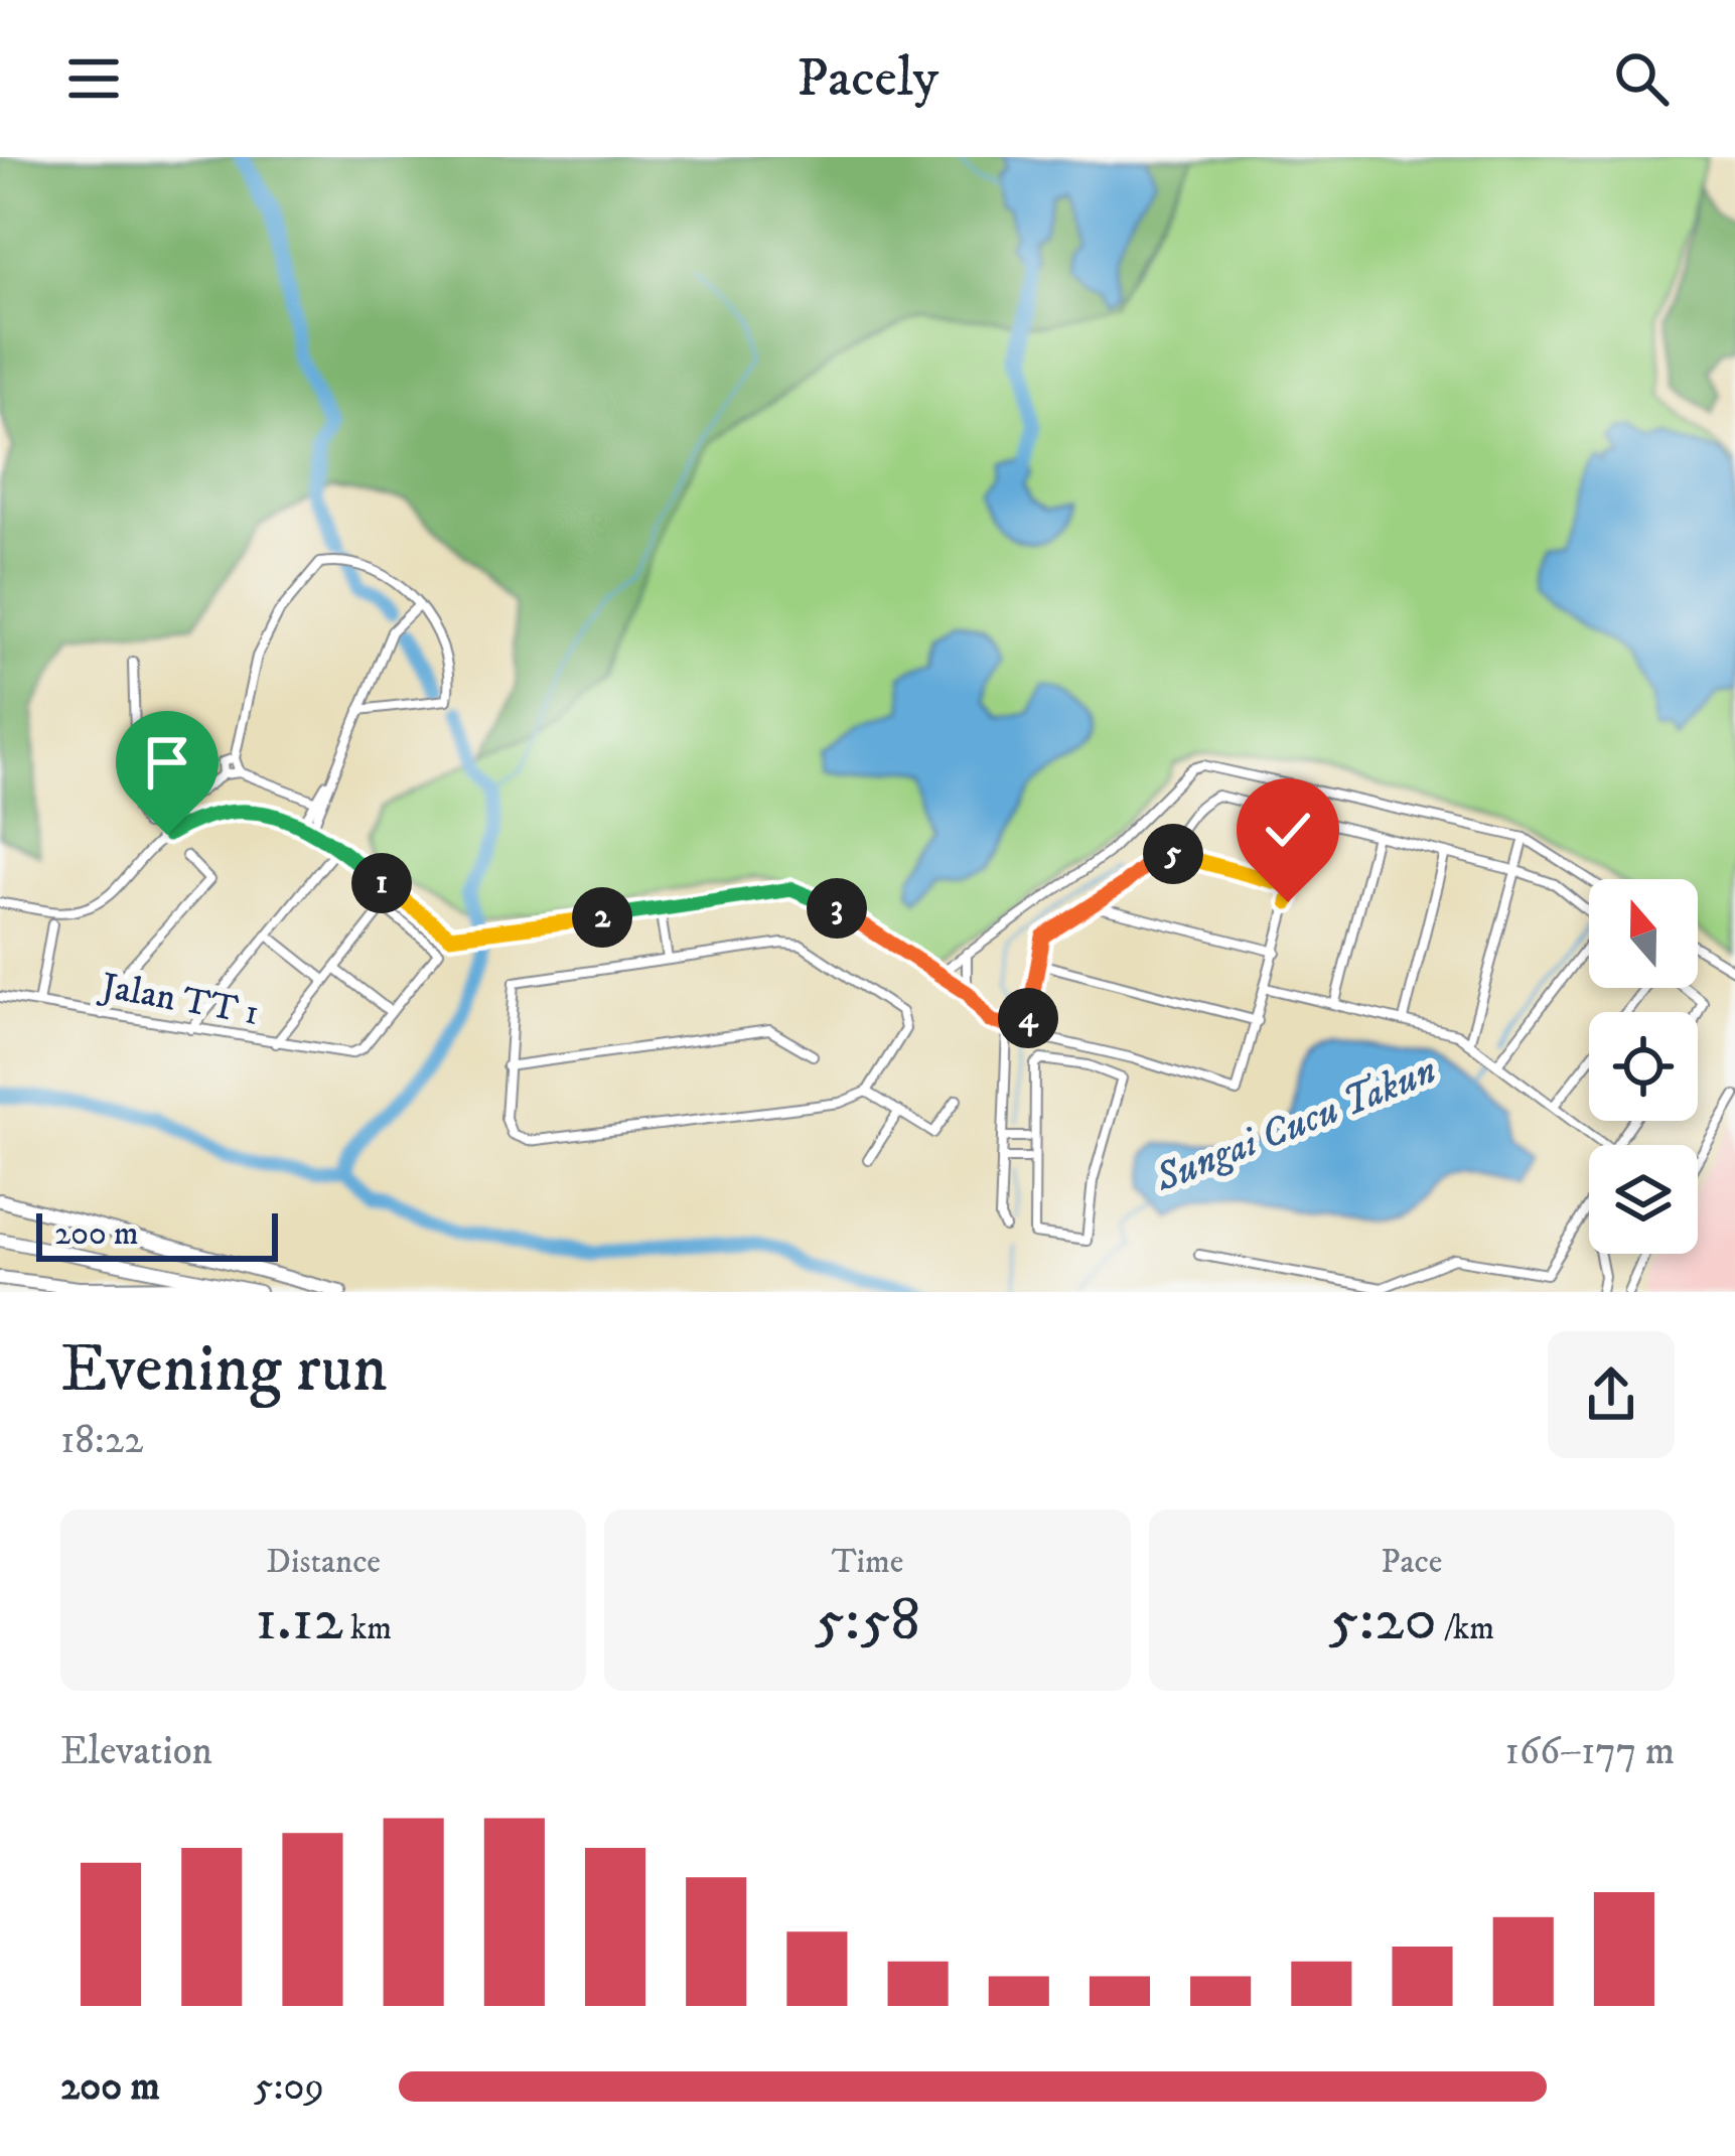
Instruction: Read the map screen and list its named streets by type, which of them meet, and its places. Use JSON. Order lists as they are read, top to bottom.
{
  "streets": {
    "street": ["Jalan TT 1"]
  },
  "water": ["Sungai Cucu Takun"],
  "scale_bar": "200 m",
  "north": "top",
  "page": {
    "header": "Pacely",
    "pins": [
      "5",
      "1",
      "3",
      "2",
      "4"
    ],
    "scale": "200 m",
    "heading": ["Evening run", "18:22"],
    "stats": [
      ["Distance", "1.12 km"],
      ["Time", "5:58"],
      ["Pace", "5:20 /km"]
    ],
    "chart": ["Elevation", "166–177 m"],
    "list": [
      {
        "name": "200 m",
        "note": "5:09"
      }
    ]
  }
}
